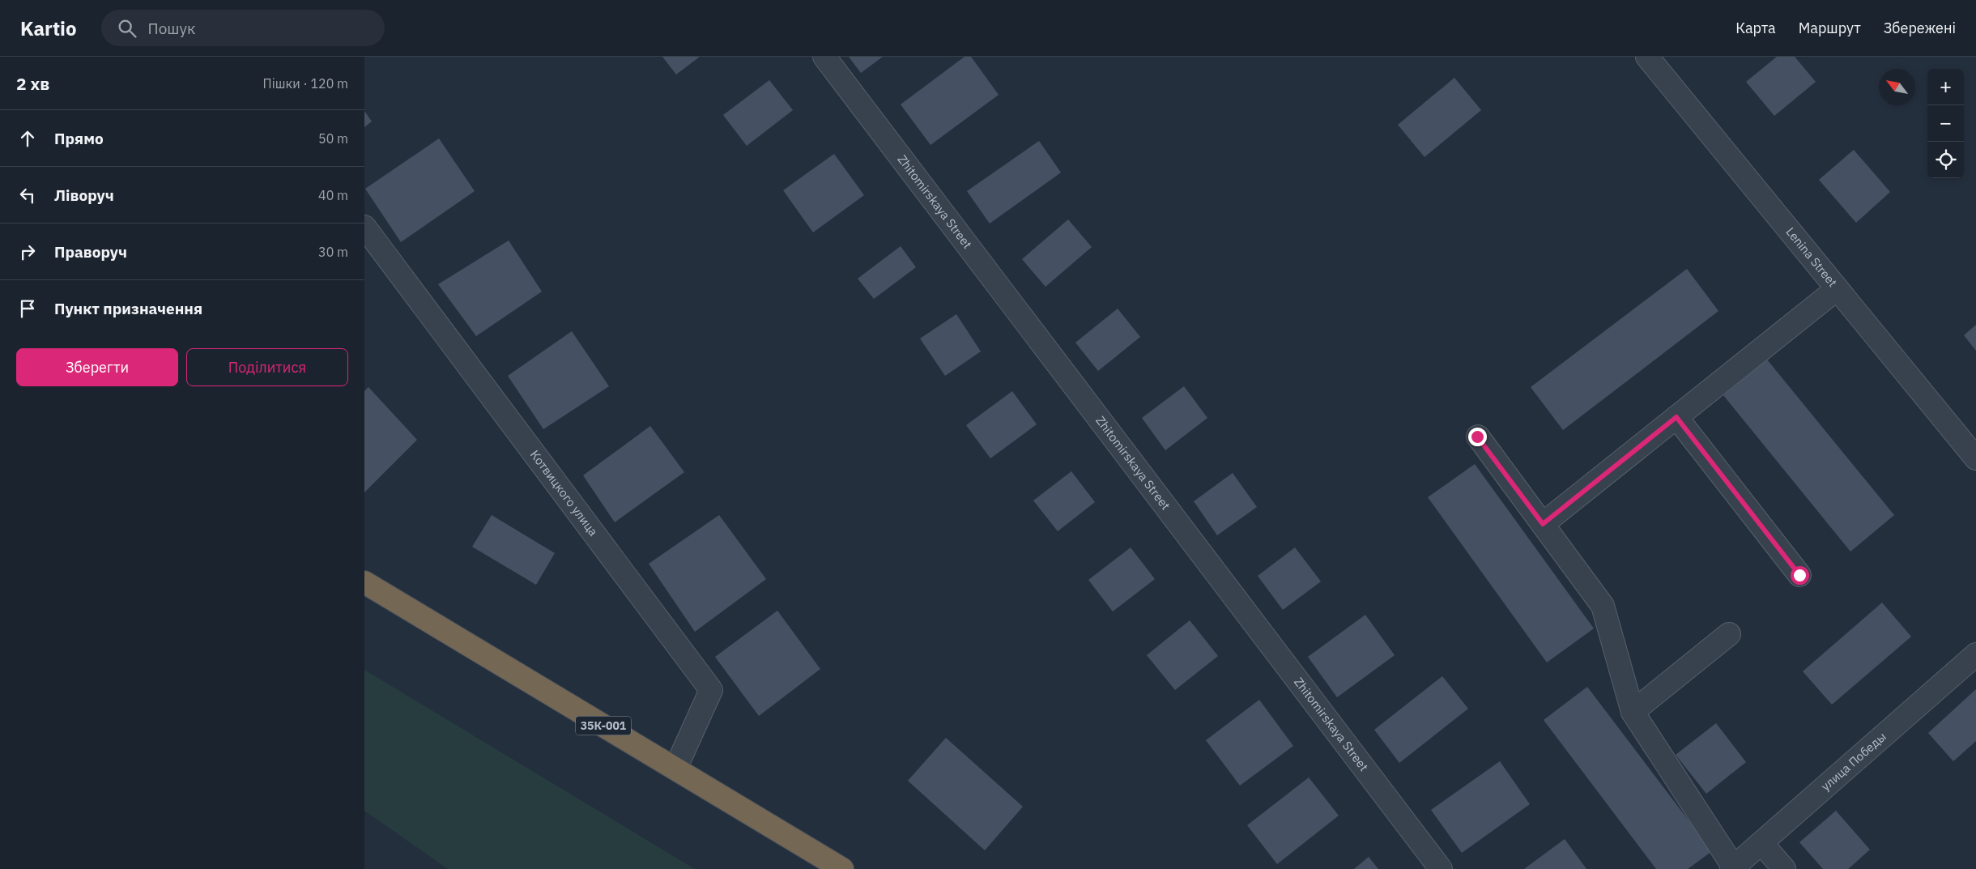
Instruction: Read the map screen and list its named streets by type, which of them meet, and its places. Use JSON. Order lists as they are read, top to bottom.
{
  "streets": {
    "highway": ["35К-001"],
    "street": [
      "Zhitomirskaya Street",
      "Lenina Street",
      "Котвицкого улица",
      "улица Победы"
    ]
  },
  "crossings": [
    ["Котвицкого улица", "35К-001"]
  ],
  "north": "top left",
  "page": {
    "header": "Kartio",
    "search": "Пошук",
    "nav": ["Карта", "Маршрут", "Збережені"],
    "heading": ["2 хв", "Пішки · 120 m"],
    "map_buttons": ["+", "−"],
    "list": [
      ["Прямо", "50 m"],
      ["Ліворуч", "40 m"],
      ["Праворуч", "30 m"],
      "Пункт призначення"
    ],
    "buttons": ["Зберегти", "Поділитися"]
  }
}
